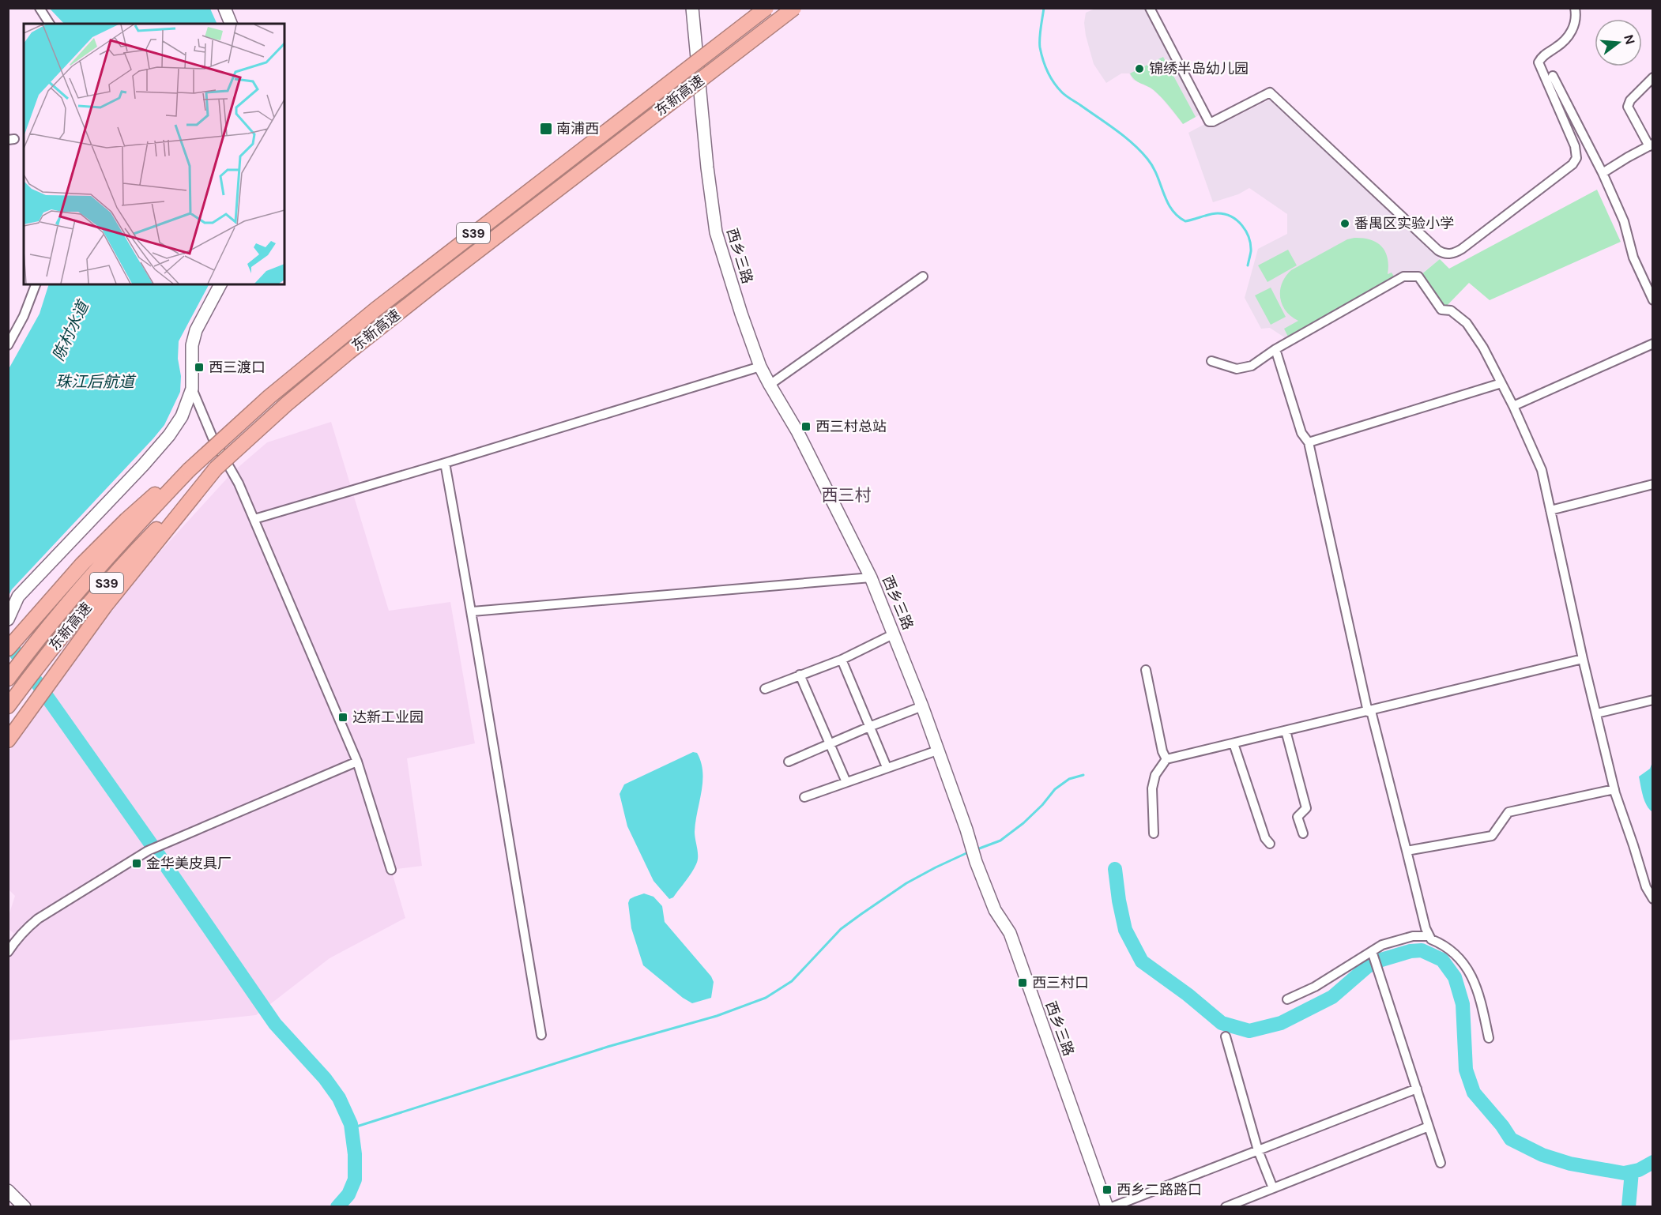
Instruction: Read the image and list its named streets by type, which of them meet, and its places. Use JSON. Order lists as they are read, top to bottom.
{
  "streets": {
    "highway": ["东新高速", "S39"],
    "street": ["西乡三路"]
  },
  "districts": ["西三村"],
  "water": ["陈村水道", "珠江后航道"],
  "places": {
    "other": ["锦绣半岛幼儿园", "番禺区实验小学"],
    "transit": [
      "南浦西",
      "西三渡口",
      "西三村总站",
      "达新工业园",
      "金华美皮具厂",
      "西三村口",
      "西乡二路路口"
    ]
  },
  "north": "right"
}
